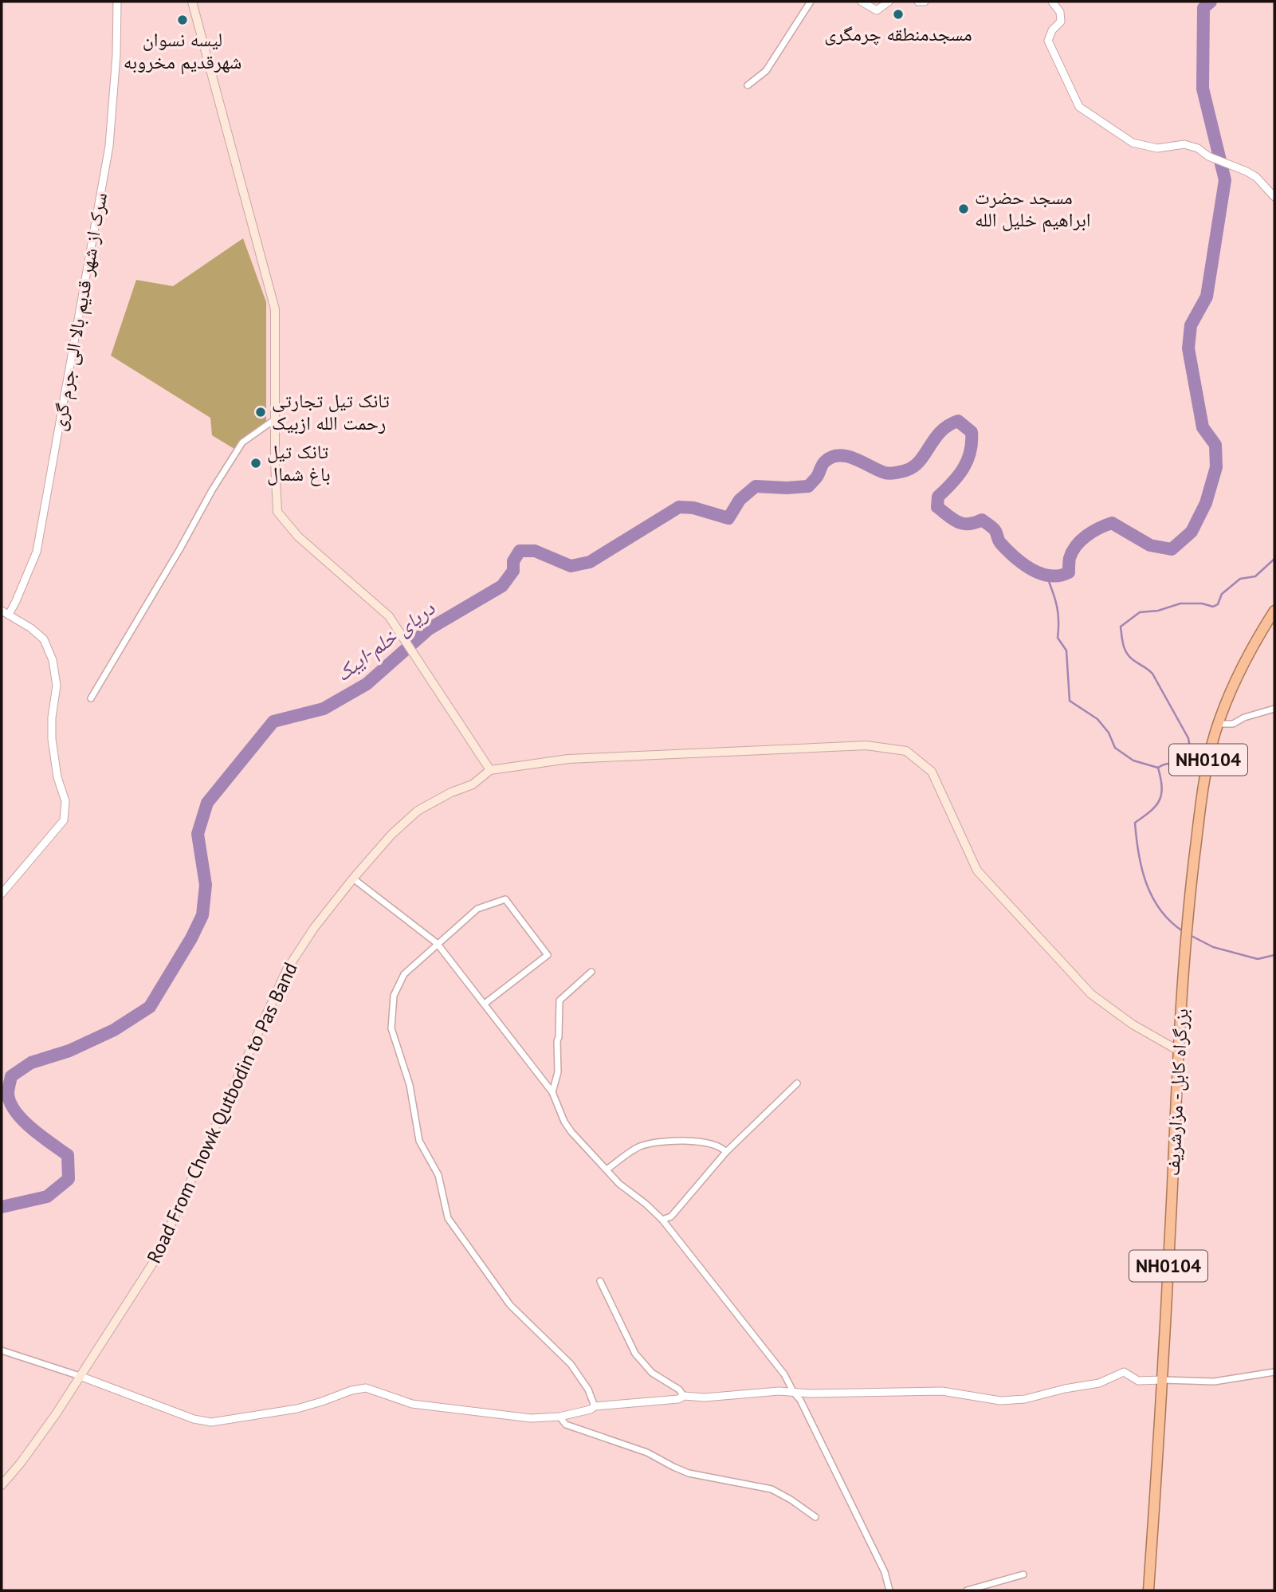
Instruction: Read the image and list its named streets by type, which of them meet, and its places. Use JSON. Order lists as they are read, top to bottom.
{
  "streets": {
    "highway": ["NH0104", "بزرگراه کابل - مزارشریف"],
    "main road": ["Road From Chowk Qutbodin to Pas Band"],
    "street": ["سرک از شهر قدیم بالا الی جرم گری"]
  },
  "water": ["دریای خلم-ایبک"],
  "places": [
    "مسجدمنطقه چرمگری",
    "لیسه نسوان شهرقدیم مخروبه",
    "مسجد حضرت ابراهیم خلیل الله",
    "تانک تیل تجارتی رحمت الله ازبیک",
    "تانک تیل باغ شمال"
  ]
}
